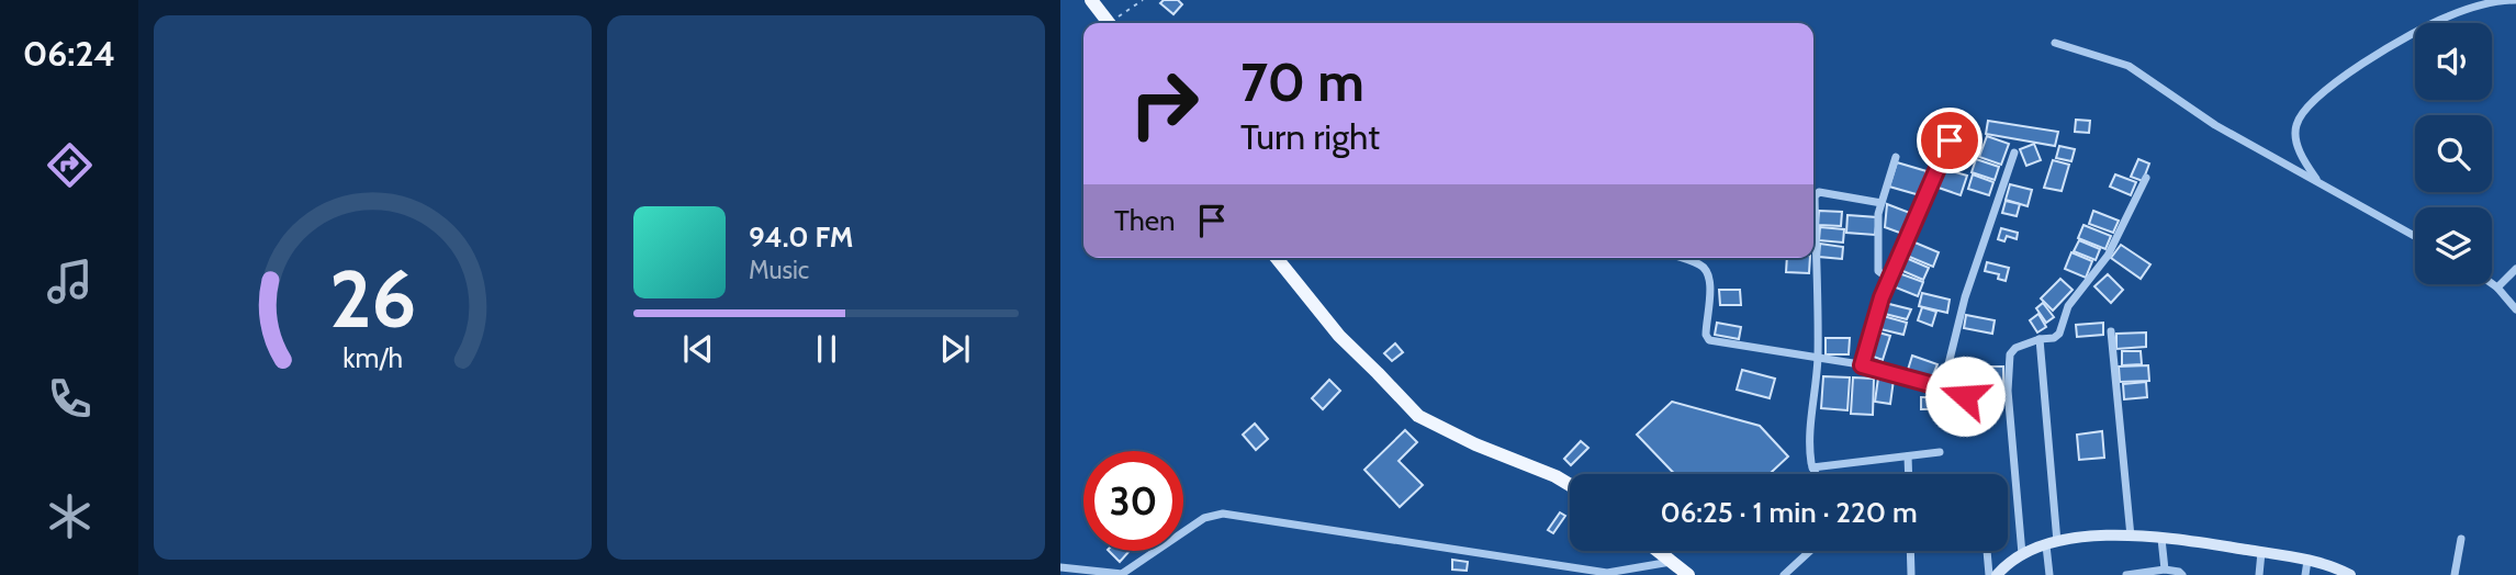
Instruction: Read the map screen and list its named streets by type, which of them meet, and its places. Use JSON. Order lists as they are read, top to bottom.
{
  "page": {
    "tabs": "06:24",
    "turn": ["70 m", "Turn right"],
    "then": "Then",
    "song": ["94.0 FM", "Music"],
    "limit": "30",
    "trip": "06:25 · 1 min · 220 m",
    "gauge": ["26", "km/h"]
  }
}
